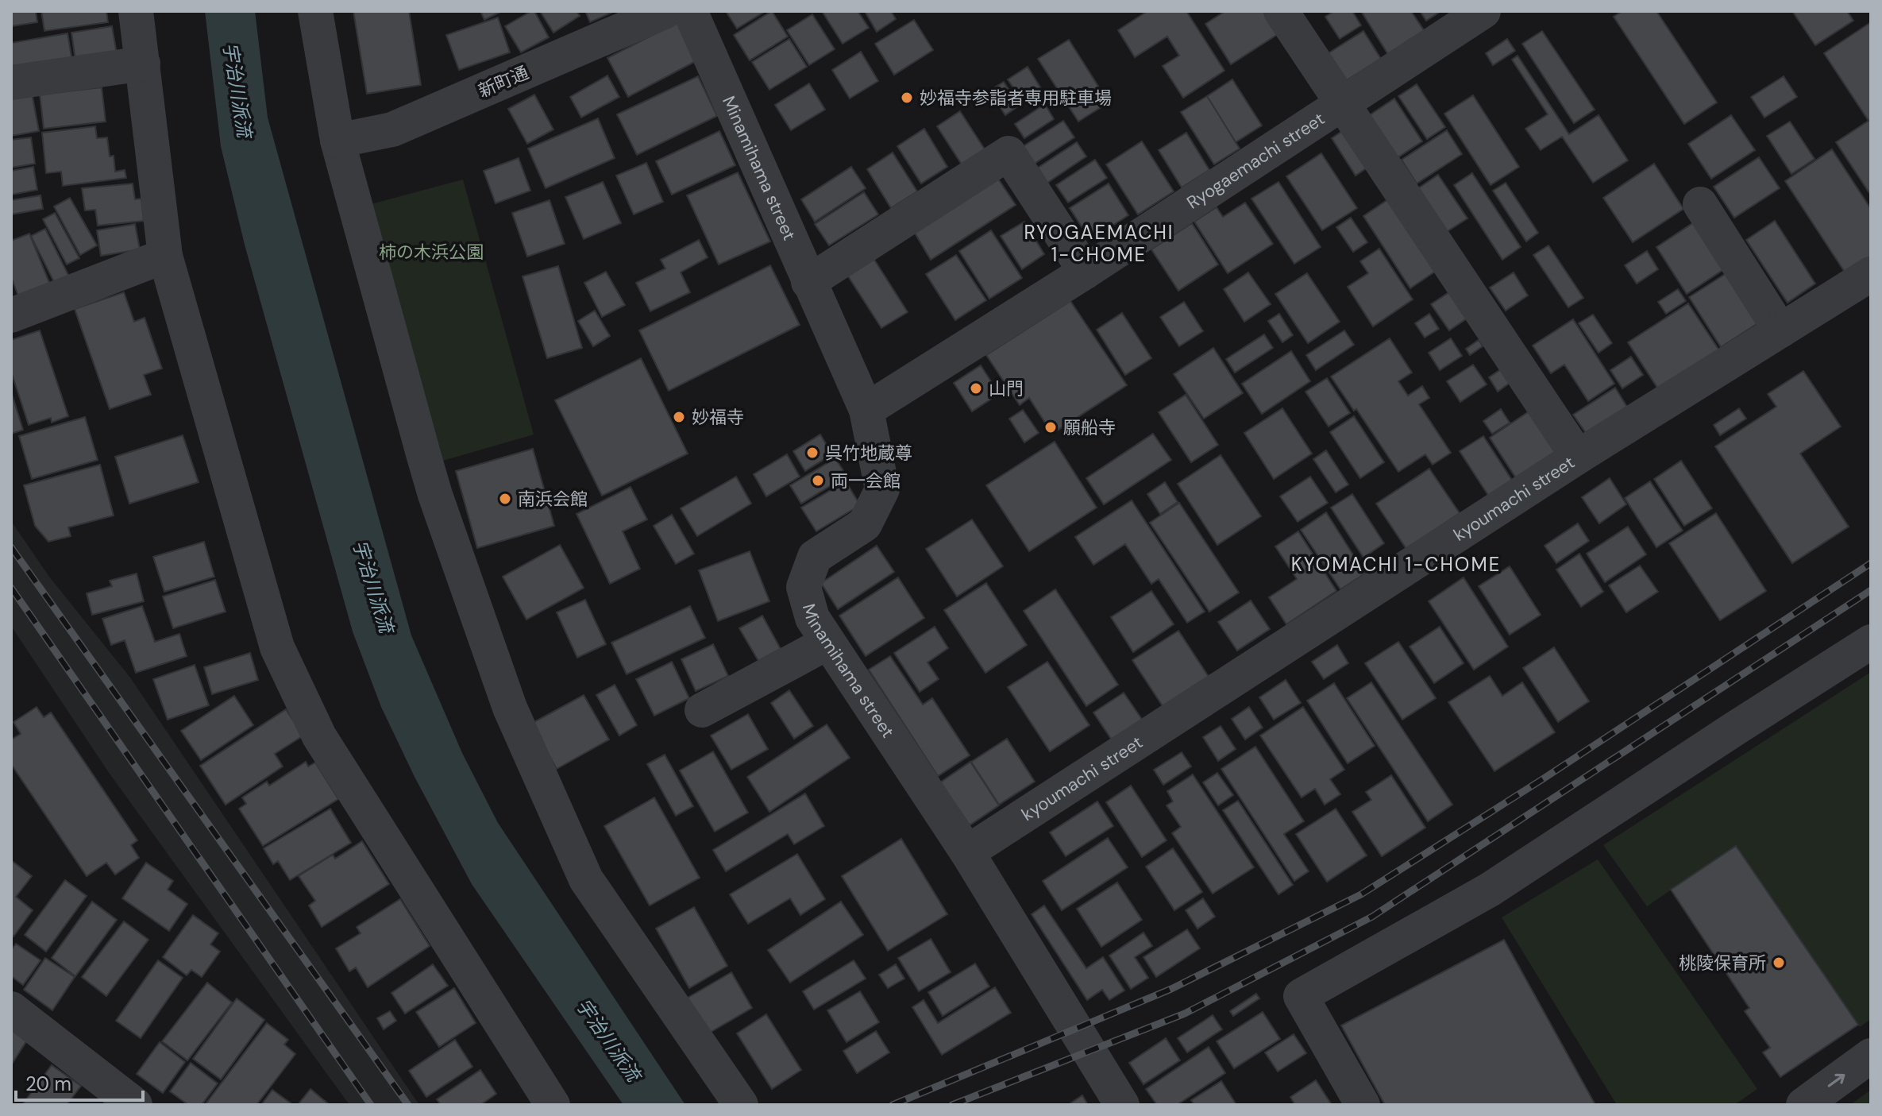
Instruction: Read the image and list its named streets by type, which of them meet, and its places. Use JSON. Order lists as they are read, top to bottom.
{
  "streets": {
    "street": [
      "新町通",
      "Ryogaemachi street",
      "Minamihama street",
      "kyoumachi street"
    ]
  },
  "crossings": [
    ["Ryogaemachi street", "Minamihama street"],
    ["Minamihama street", "kyoumachi street"]
  ],
  "districts": ["RYOGAEMACHI 1-CHOME", "KYOMACHI 1-CHOME"],
  "water": ["宇治川派流"],
  "parks": ["柿の木浜公園"],
  "places": [
    "妙福寺参詣者専用駐車場",
    "山門",
    "妙福寺",
    "願船寺",
    "呉竹地蔵尊",
    "両一会館",
    "南浜会館",
    "桃陵保育所"
  ],
  "scale_bar": "20 m"
}
